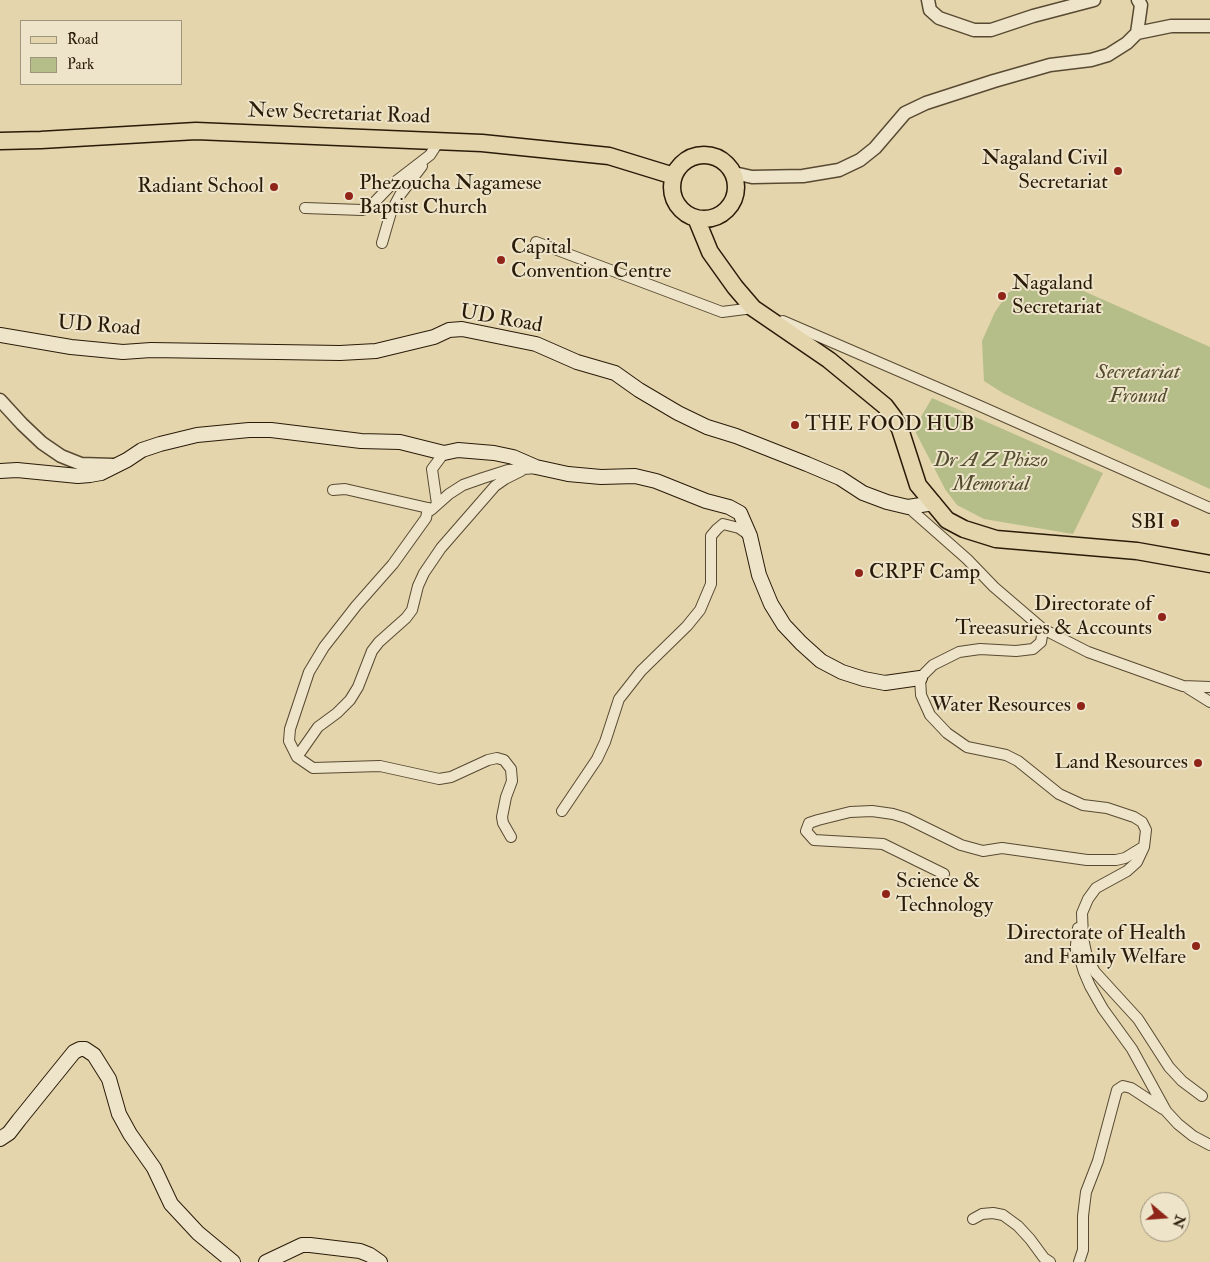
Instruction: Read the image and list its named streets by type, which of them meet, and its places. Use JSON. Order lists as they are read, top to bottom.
{
  "streets": {
    "main road": ["New Secretariat Road", "UD Road"]
  },
  "parks": ["Secretariat Fround", "Dr A Z Phizo Memorial"],
  "places": [
    "Nagaland Civil Secretariat",
    "Radiant School",
    "Phezoucha Nagamese Baptist Church",
    "Capital Convention Centre",
    "Nagaland Secretariat",
    "THE FOOD HUB",
    "SBI",
    "CRPF Camp",
    "Directorate of Treeasuries & Accounts",
    "Water Resources",
    "Land Resources",
    "Science & Technology",
    "Directorate of Health and Family Welfare"
  ],
  "legend": ["Road", "Park"],
  "north": "right"
}
